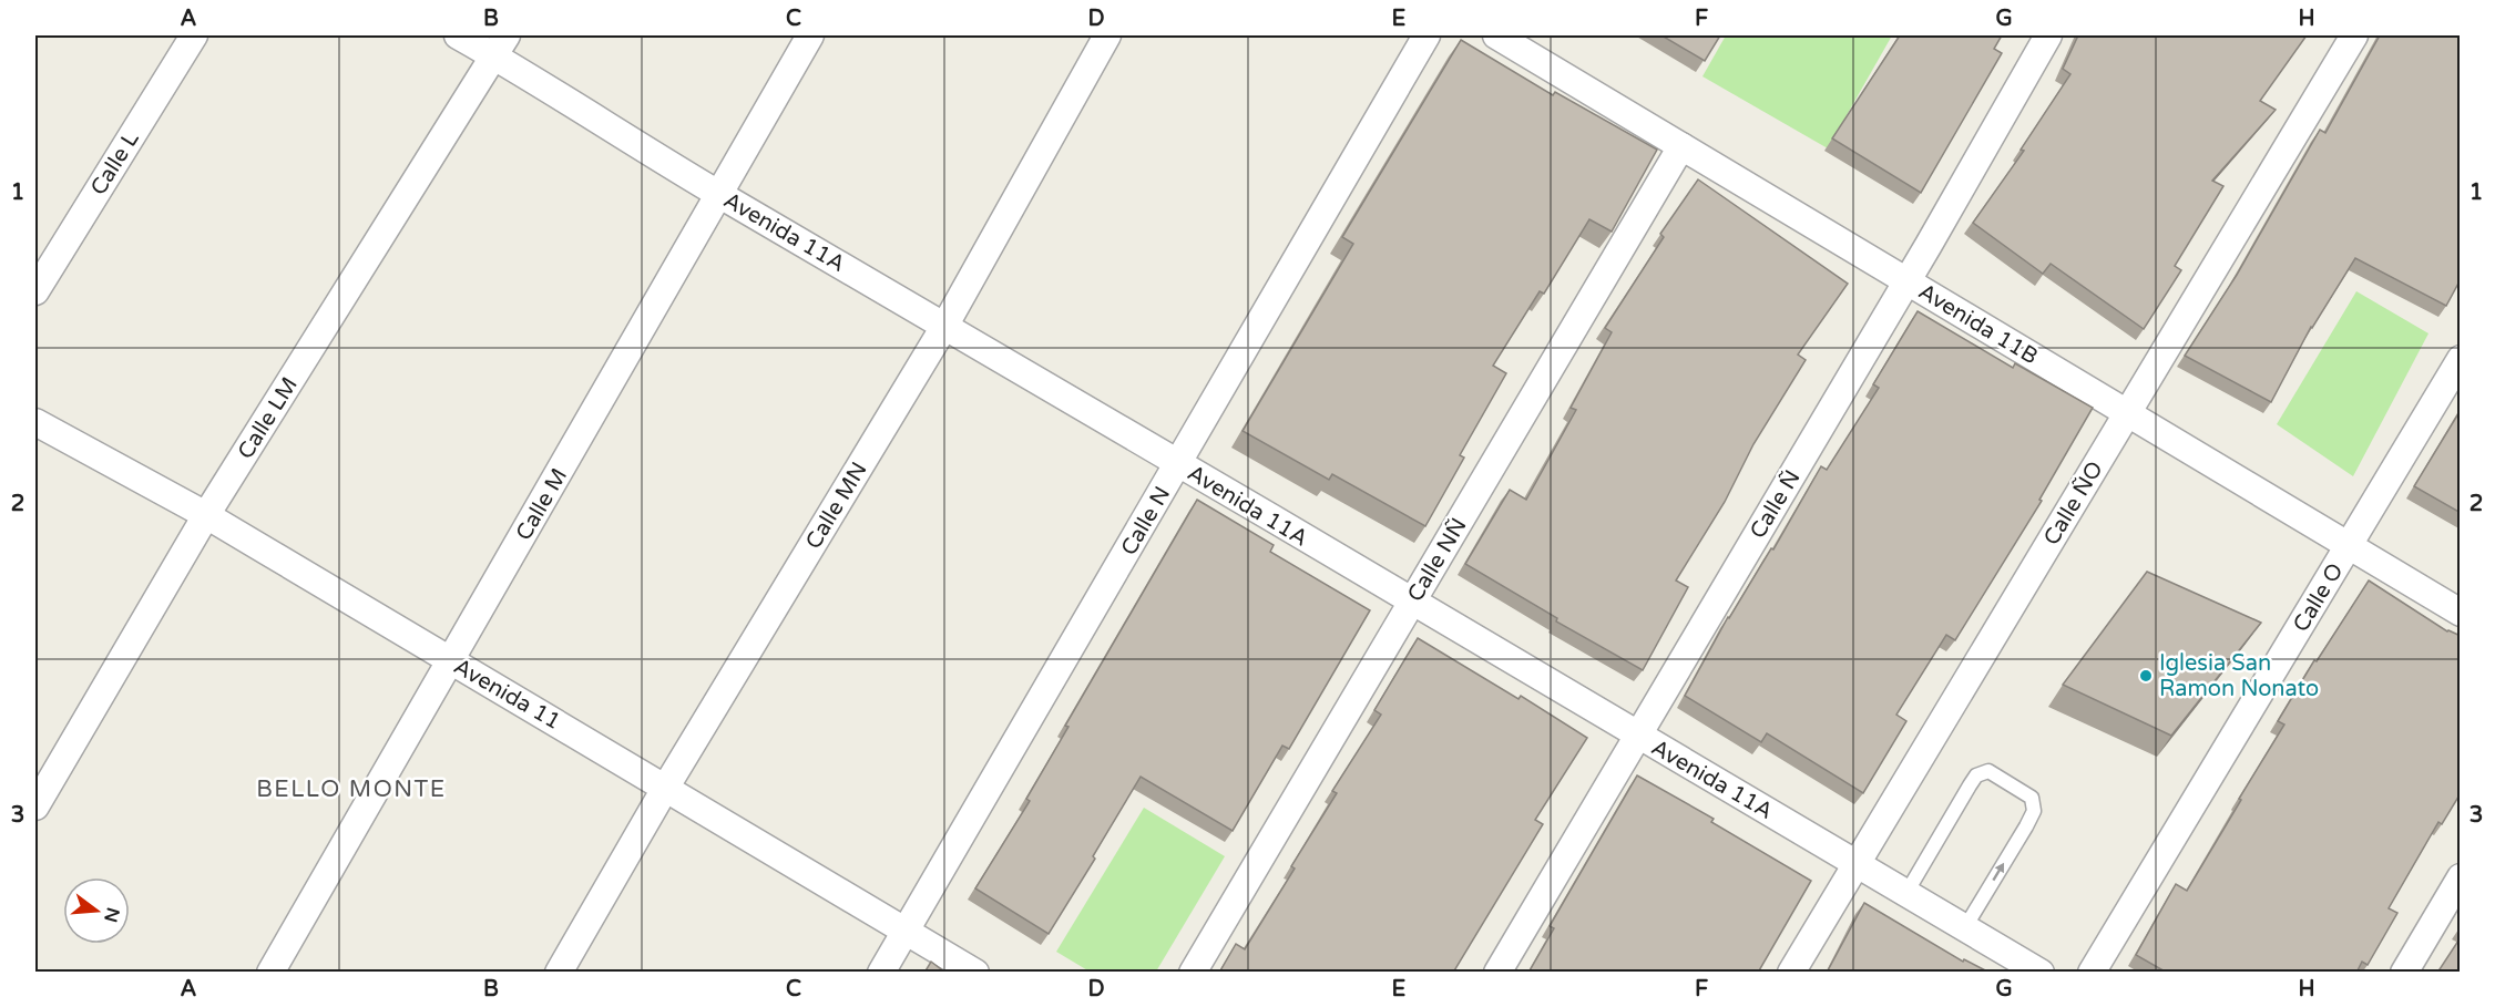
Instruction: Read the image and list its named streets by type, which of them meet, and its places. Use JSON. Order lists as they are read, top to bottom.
{
  "streets": {
    "street": [
      "Calle L",
      "Avenida 11A",
      "Avenida 11B",
      "Calle LM",
      "Calle ÑO",
      "Calle M",
      "Calle Ñ",
      "Calle MN",
      "Calle N",
      "Calle NÑ",
      "Calle O",
      "Avenida 11"
    ]
  },
  "crossings": [
    ["Avenida 11A", "Calle LM"],
    ["Avenida 11A", "Calle ÑO"],
    ["Avenida 11A", "Calle M"],
    ["Avenida 11A", "Calle Ñ"],
    ["Avenida 11A", "Calle MN"],
    ["Avenida 11A", "Calle N"],
    ["Avenida 11A", "Calle NÑ"],
    ["Avenida 11B", "Calle ÑO"],
    ["Avenida 11B", "Calle Ñ"],
    ["Avenida 11B", "Calle NÑ"],
    ["Avenida 11B", "Calle O"],
    ["Calle LM", "Avenida 11"],
    ["Calle M", "Avenida 11"],
    ["Calle MN", "Avenida 11"],
    ["Calle N", "Avenida 11"]
  ],
  "districts": ["BELLO MONTE"],
  "places": ["Iglesia San Ramon Nonato"],
  "north": "right",
  "grid": {
    "columns": [
      "A",
      "B",
      "C",
      "D",
      "E",
      "F",
      "G",
      "H"
    ],
    "rows": ["1", "2", "3"]
  }
}
